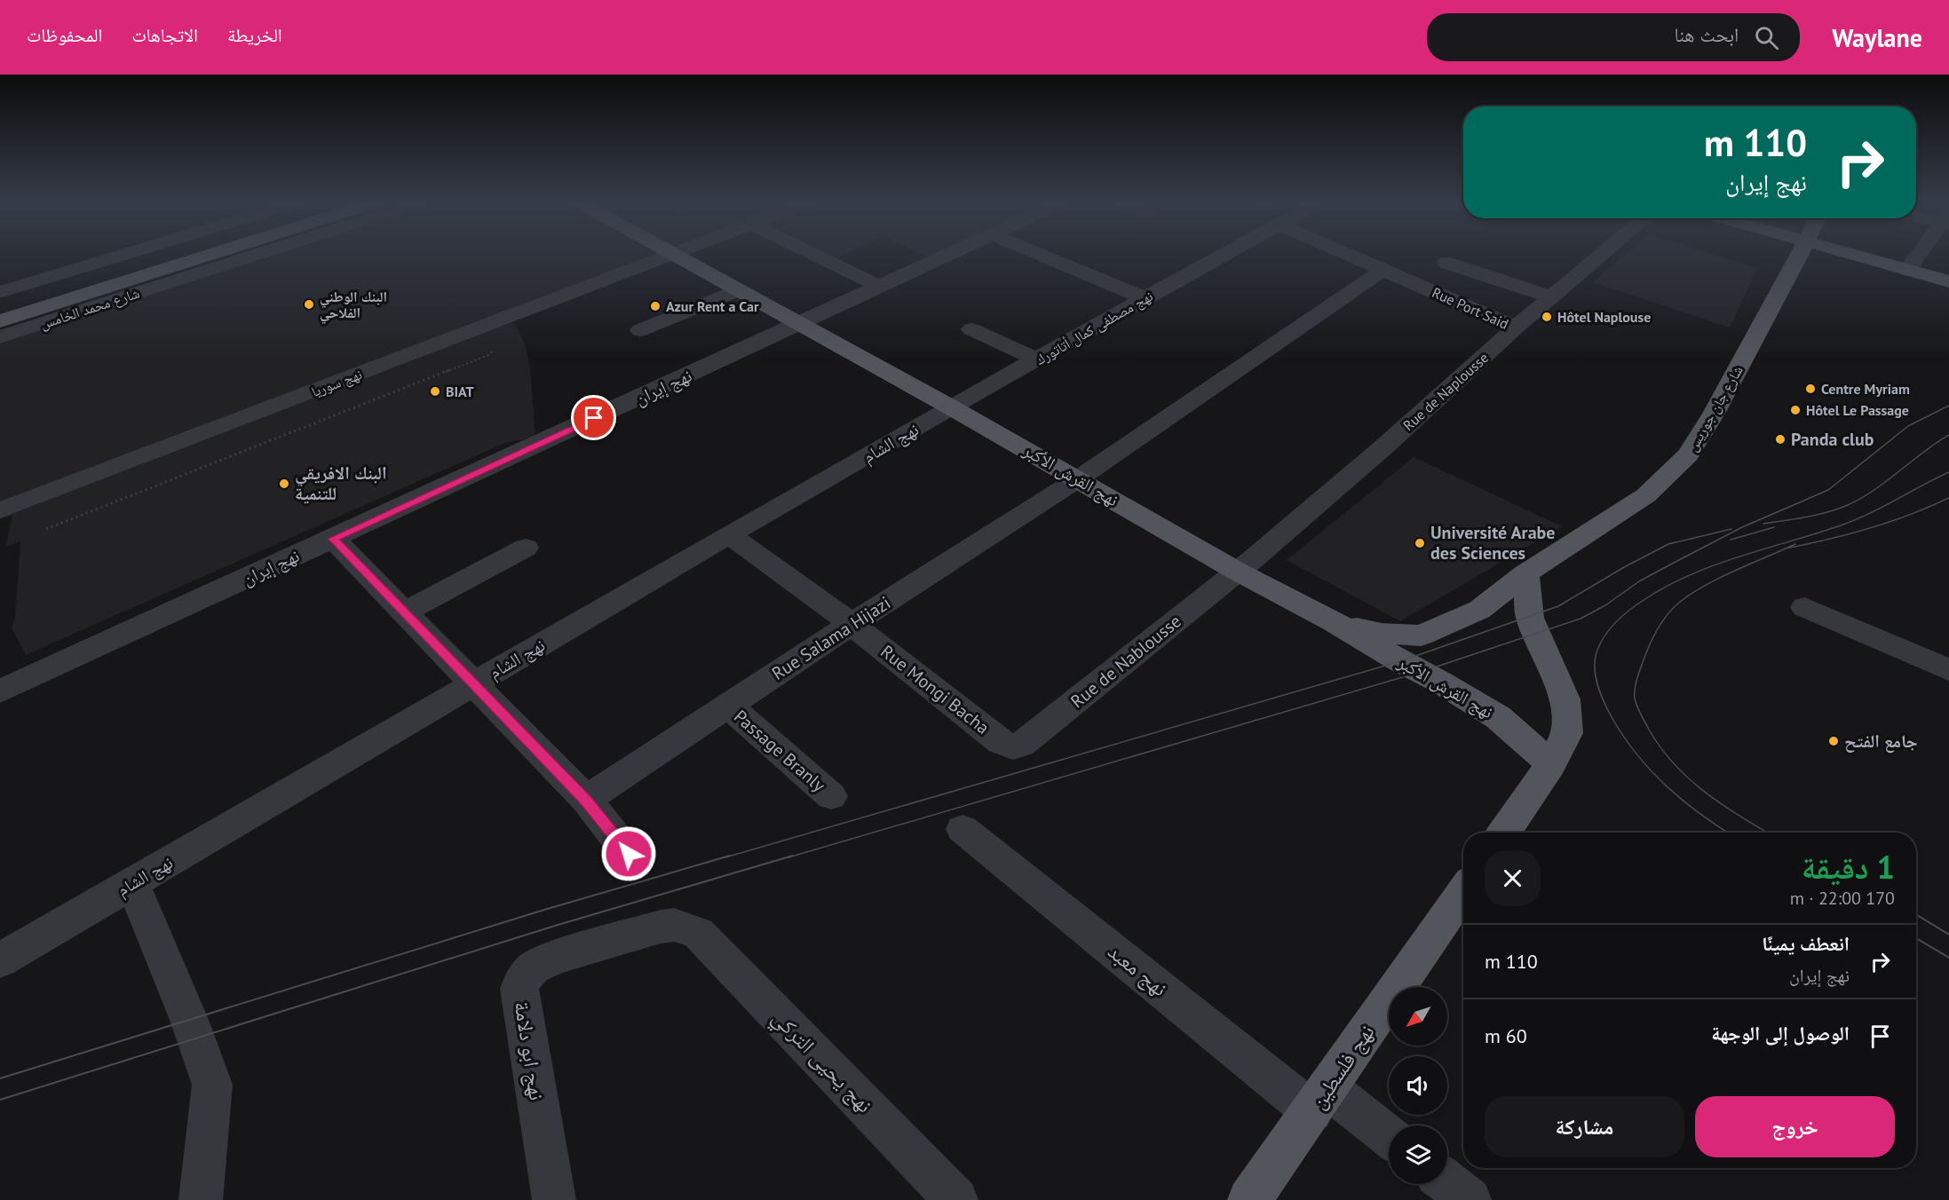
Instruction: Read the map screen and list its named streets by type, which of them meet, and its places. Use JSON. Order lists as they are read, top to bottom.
{
  "streets": {
    "main road": [
      "شارع محمد الخامس",
      "شارع جان جوريس",
      "نهج القرش الأكبر",
      "نهج فلسطين"
    ],
    "street": [
      "Rue Port Said",
      "نهج مصطفى كمال أتاتورك",
      "نهج سوريا",
      "نهج إيران",
      "Rue de Naplousse",
      "نهج الشام",
      "Rue Salama Hijazi",
      "Rue de Nablousse",
      "Rue Mongi Bacha",
      "Passage Branly",
      "نهج معبد",
      "نهج ابو دلامة",
      "نهج يحيى التركي"
    ]
  },
  "crossings": [
    ["Rue Port Said", "Rue de Naplousse"],
    ["Rue Port Said", "Rue Salama Hijazi"],
    ["نهج مصطفى كمال أتاتورك", "نهج الشام"],
    ["نهج مصطفى كمال أتاتورك", "نهج القرش الأكبر"],
    ["نهج سوريا", "نهج القرش الأكبر"],
    ["نهج إيران", "نهج القرش الأكبر"],
    ["Rue de Naplousse", "نهج القرش الأكبر"],
    ["Rue de Naplousse", "Rue de Nablousse"],
    ["شارع جان جوريس", "نهج القرش الأكبر"],
    ["نهج الشام", "نهج القرش الأكبر"],
    ["نهج الشام", "Rue Mongi Bacha"],
    ["نهج القرش الأكبر", "Rue Salama Hijazi"],
    ["نهج القرش الأكبر", "Rue de Nablousse"],
    ["Rue Salama Hijazi", "Rue Mongi Bacha"],
    ["Rue Salama Hijazi", "Passage Branly"],
    ["Rue de Nablousse", "Rue Mongi Bacha"],
    ["نهج معبد", "نهج فلسطين"],
    ["نهج ابو دلامة", "نهج يحيى التركي"]
  ],
  "places": [
    "البنك الوطني الفلاحي",
    "Azur Rent a Car",
    "Hôtel Naplouse",
    "Centre Myriam",
    "BIAT",
    "Hôtel Le Passage",
    "Panda club",
    "البنك الافريقي للتنمية",
    "Université Arabe des Sciences",
    "جامع الفتح"
  ],
  "north": "bottom left",
  "page": {
    "header": "Waylane",
    "search": "ابحث هنا",
    "nav": ["الخريطة", "الاتجاهات", "المحفوظات"],
    "turn": ["110 m", "نهج إيران"],
    "heading": ["1 دقيقة", "170 m · 22:00"],
    "list": [
      {
        "name": "انعطف يمينًا",
        "note": "نهج إيران",
        "value": "110 m"
      },
      {
        "name": "الوصول إلى الوجهة",
        "value": "60 m"
      }
    ],
    "buttons": ["خروج", "مشاركة"]
  }
}
